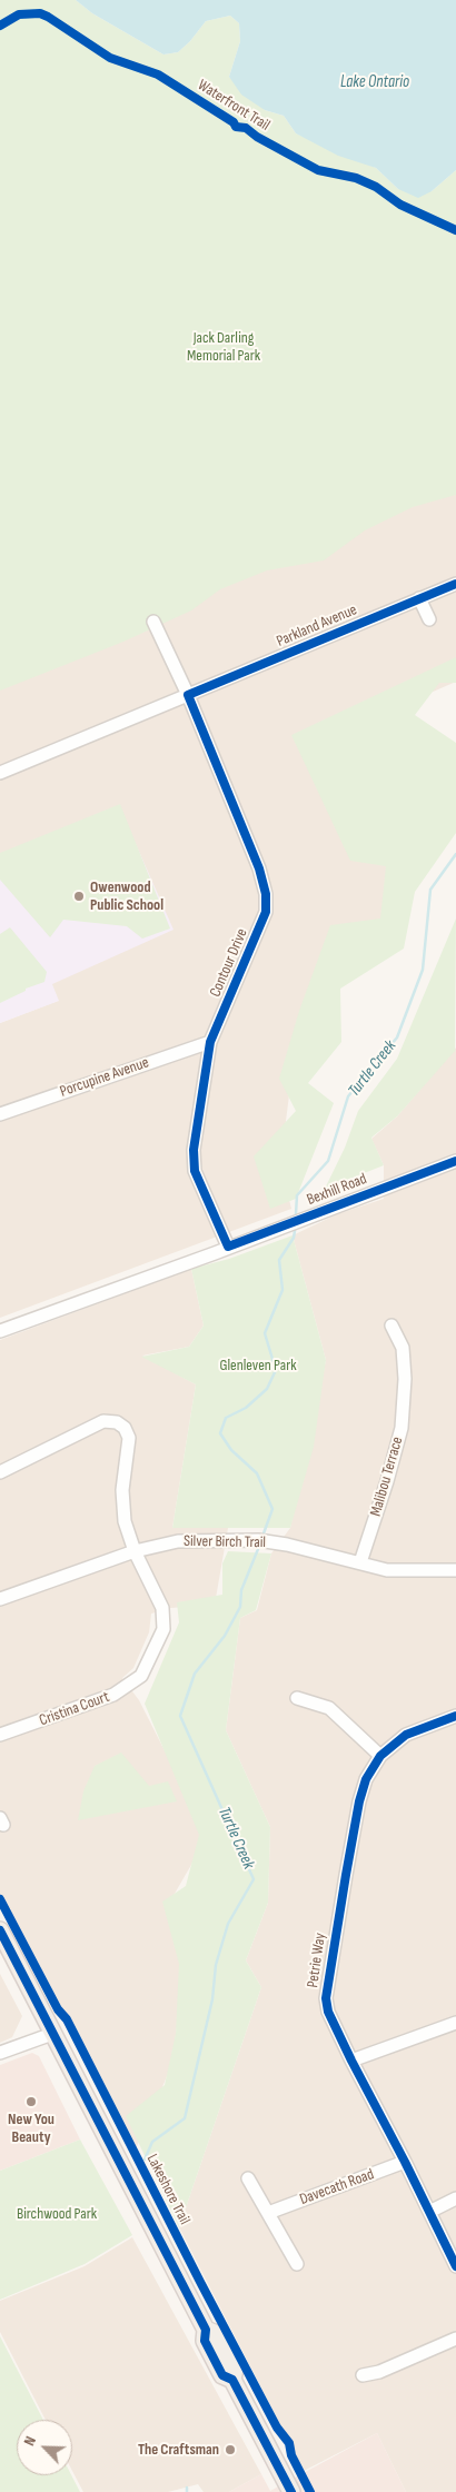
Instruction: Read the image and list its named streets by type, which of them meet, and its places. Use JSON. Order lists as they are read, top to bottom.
{
  "streets": {
    "street": [
      "Parkland Avenue",
      "Contour Drive",
      "Porcupine Avenue",
      "Bexhill Road",
      "Malibou Terrace",
      "Silver Birch Trail",
      "Cristina Court",
      "Petrie Way",
      "Davecath Road"
    ],
    "cycle path": ["Waterfront Trail", "Lakeshore Trail"]
  },
  "crossings": [
    ["Parkland Avenue", "Contour Drive"],
    ["Contour Drive", "Porcupine Avenue"],
    ["Contour Drive", "Bexhill Road"],
    ["Malibou Terrace", "Silver Birch Trail"],
    ["Silver Birch Trail", "Cristina Court"],
    ["Petrie Way", "Davecath Road"]
  ],
  "water": ["Lake Ontario", "Turtle Creek"],
  "parks": ["Jack Darling Memorial Park", "Glenleven Park", "Birchwood Park"],
  "places": ["Owenwood Public School", "New You Beauty", "The Craftsman"],
  "north": "top left"
}
